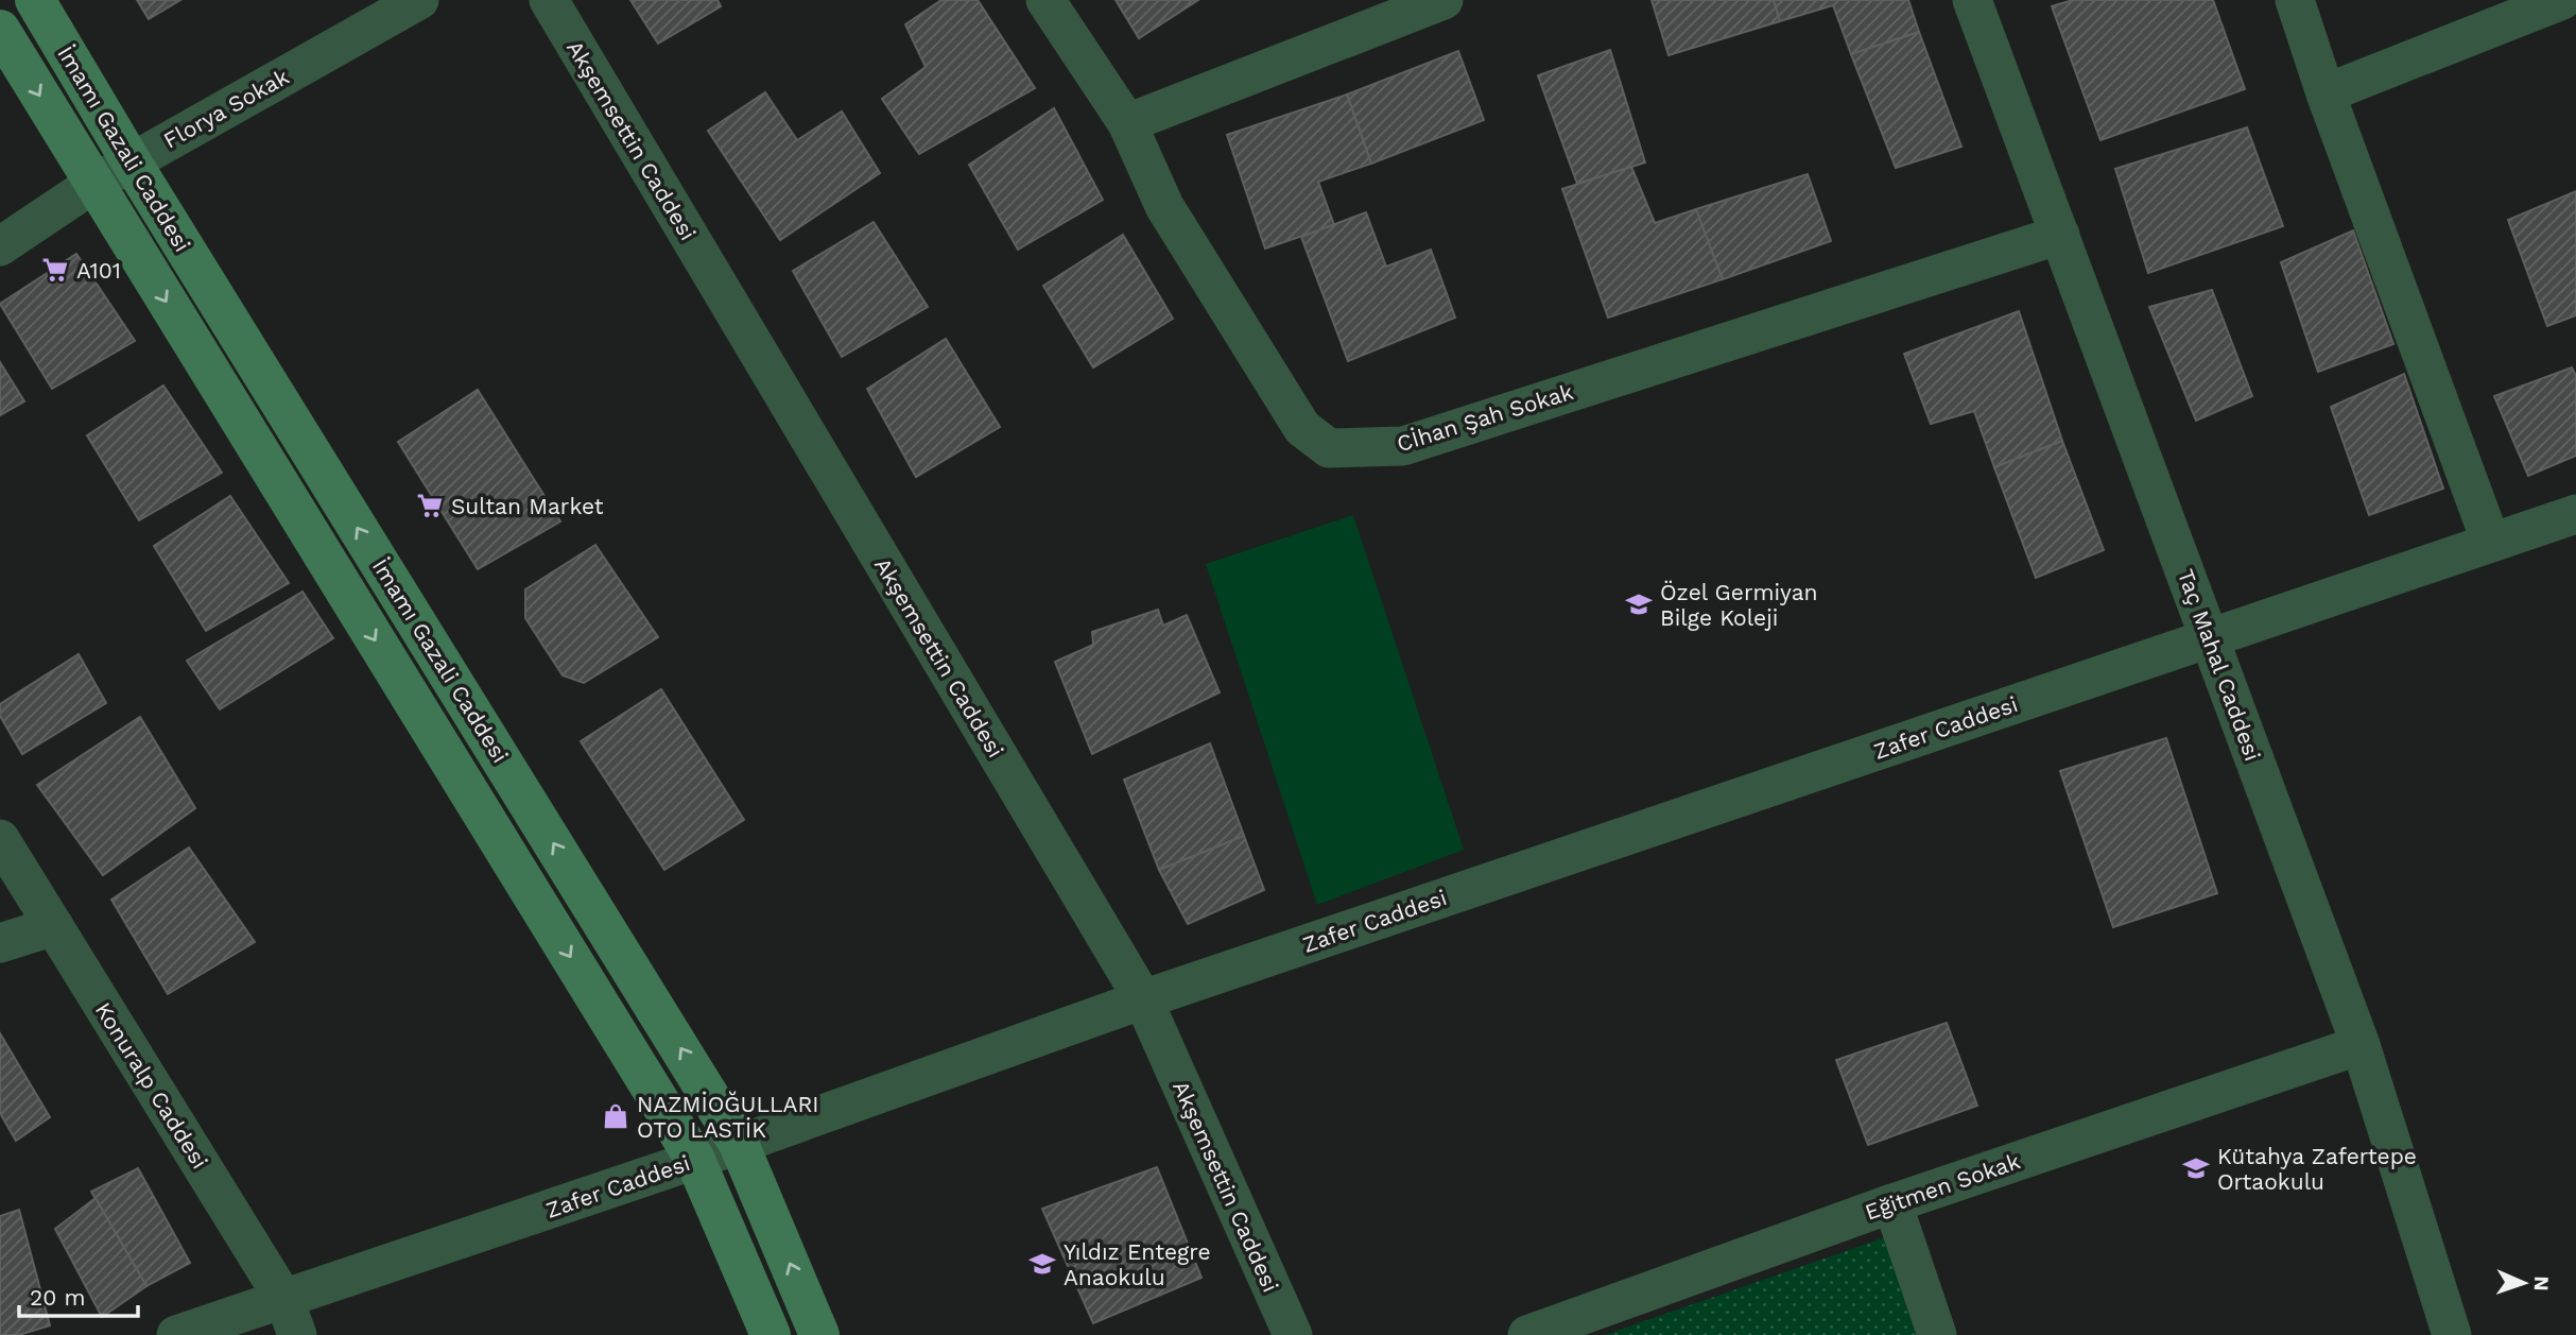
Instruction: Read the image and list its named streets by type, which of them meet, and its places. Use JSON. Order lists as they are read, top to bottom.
{
  "streets": {
    "main road": ["İmamı Gazali Caddesi"],
    "street": [
      "Florya Sokak",
      "Akşemsettin Caddesi",
      "Cİhan Şah Sokak",
      "Taç Mahal Caddesi",
      "Zafer Caddesi",
      "Konuralp Caddesi",
      "Eğitmen Sokak"
    ]
  },
  "crossings": [
    ["Florya Sokak", "İmamı Gazali Caddesi"],
    ["Akşemsettin Caddesi", "Zafer Caddesi"],
    ["İmamı Gazali Caddesi", "Zafer Caddesi"],
    ["Cİhan Şah Sokak", "Taç Mahal Caddesi"],
    ["Taç Mahal Caddesi", "Zafer Caddesi"],
    ["Taç Mahal Caddesi", "Eğitmen Sokak"],
    ["Zafer Caddesi", "Konuralp Caddesi"]
  ],
  "places": {
    "supermarket": ["A101", "Sultan Market"],
    "school or university": ["Özel Germiyan Bilge Koleji", "Kütahya Zafertepe Ortaokulu", "Yıldız Entegre Anaokulu"],
    "shop": ["NAZMİOĞULLARI OTO LASTİK"]
  },
  "scale_bar": "20 m",
  "north": "right"
}
